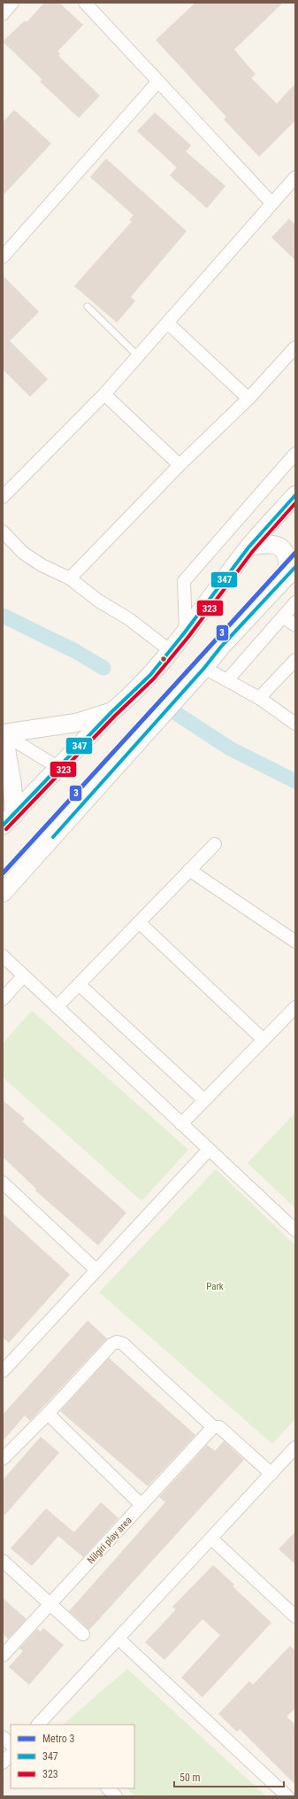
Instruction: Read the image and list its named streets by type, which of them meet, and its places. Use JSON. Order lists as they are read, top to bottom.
{
  "streets": {
    "street": ["Nilgiri play area"]
  },
  "parks": ["Park"],
  "lines": ["transit line 347", "transit line 323", "metro line 3"],
  "legend": ["Metro 3", "347", "323"],
  "scale_bar": "50 m"
}
